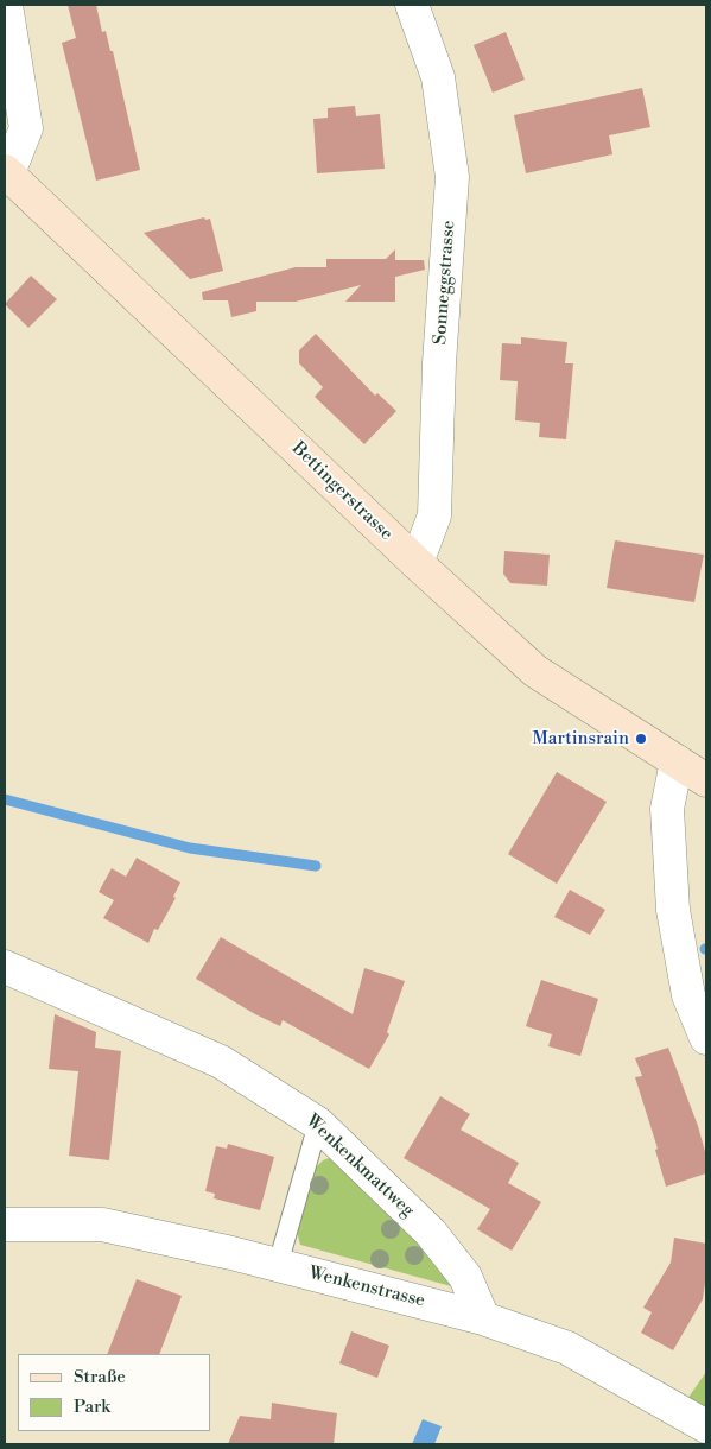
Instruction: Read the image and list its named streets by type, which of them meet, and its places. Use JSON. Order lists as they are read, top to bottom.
{
  "streets": {
    "street": [
      "Sonneggstrasse",
      "Bettingerstrasse",
      "Wenkenkmattweg",
      "Wenkenstrasse"
    ]
  },
  "crossings": [
    ["Sonneggstrasse", "Bettingerstrasse"],
    ["Wenkenkmattweg", "Wenkenstrasse"]
  ],
  "places": ["Martinsrain"],
  "legend": ["Straße", "Park"]
}
